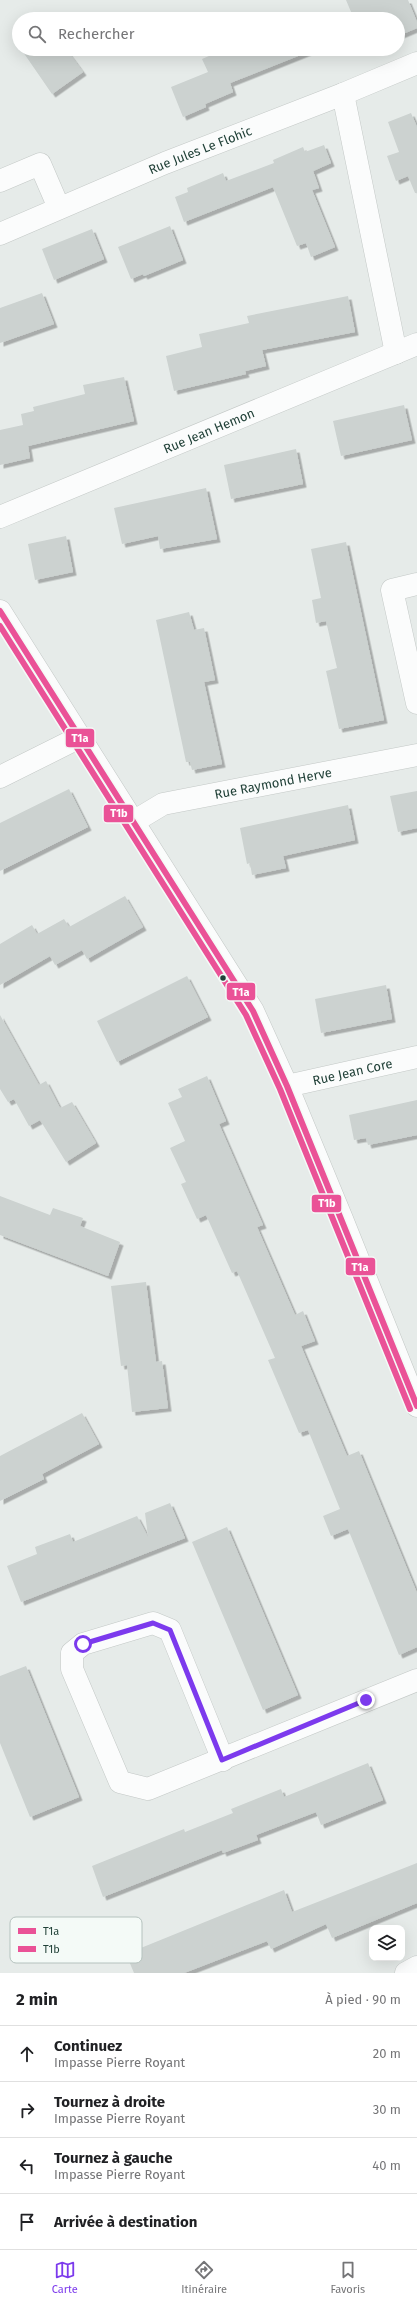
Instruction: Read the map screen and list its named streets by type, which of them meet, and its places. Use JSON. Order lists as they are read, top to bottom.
{
  "streets": {
    "street": [
      "Rue Jules Le Flohic",
      "Rue Jean Hemon",
      "Rue Raymond Herve",
      "Rue Jean Core"
    ]
  },
  "lines": ["transit line T1a", "transit line T1b"],
  "legend": ["T1a", "T1b"],
  "page": {
    "search": "Rechercher",
    "heading": ["2 min", "À pied · 90 m"],
    "list": [
      ["Continuez", "Impasse Pierre Royant", "20 m"],
      ["Tournez à droite", "Impasse Pierre Royant", "30 m"],
      ["Tournez à gauche", "Impasse Pierre Royant", "40 m"],
      "Arrivée à destination"
    ],
    "nav": ["Carte", "Itinéraire", "Favoris"]
  }
}
